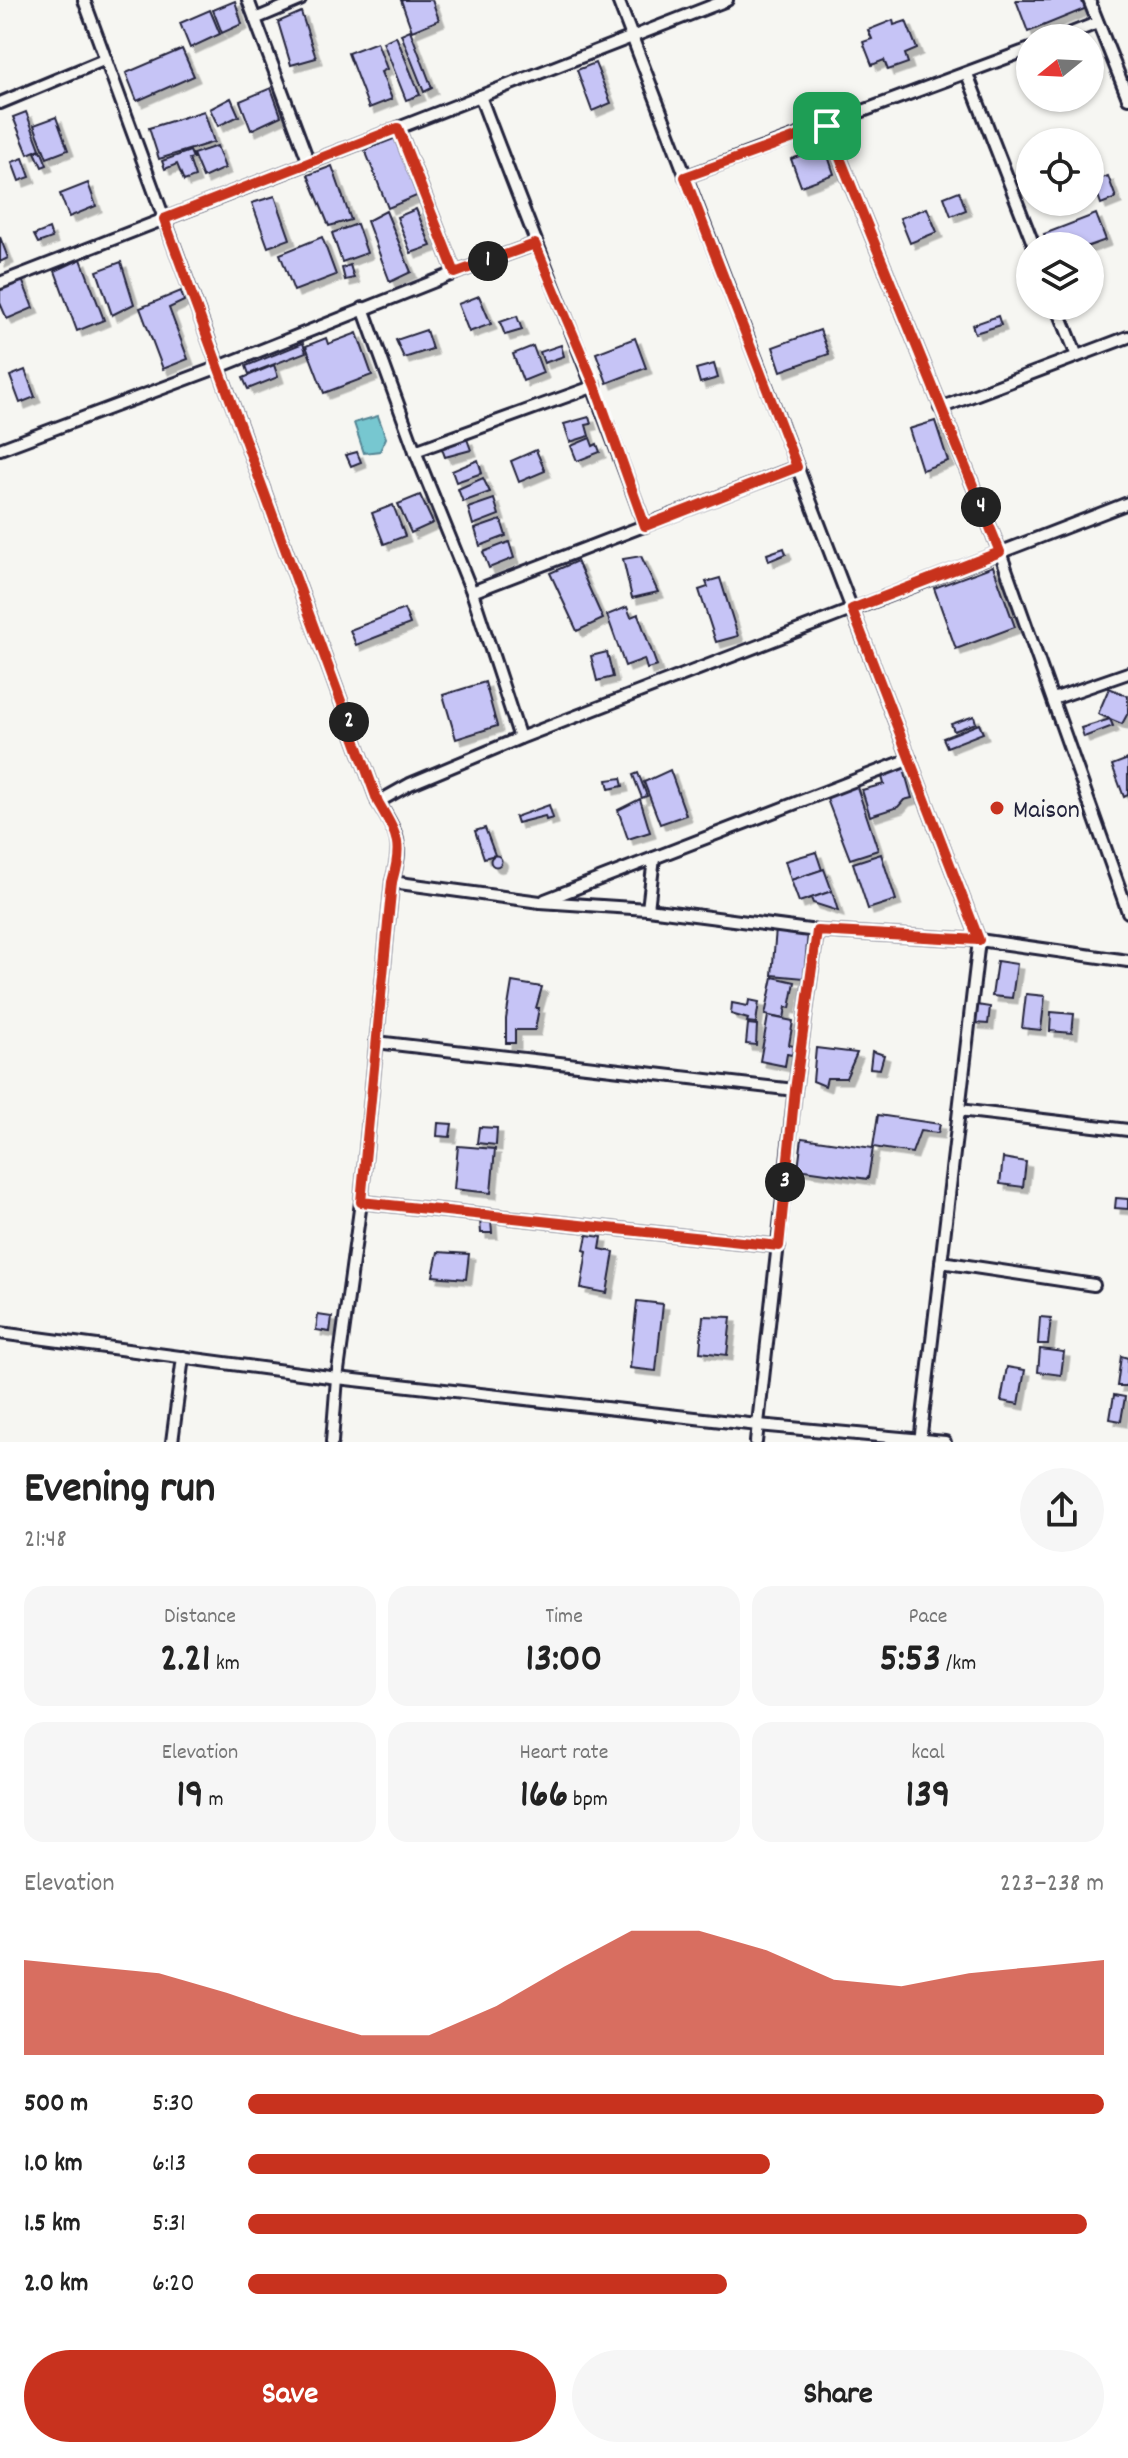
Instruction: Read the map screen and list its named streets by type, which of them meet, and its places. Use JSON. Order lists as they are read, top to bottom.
{
  "places": ["Maison"],
  "north": "left",
  "page": {
    "pins": [
      "1",
      "4",
      "2",
      "3"
    ],
    "heading": ["Evening run", "21:48"],
    "stats": [
      ["Distance", "2.21 km"],
      ["Time", "13:00"],
      ["Pace", "5:53 /km"],
      ["Elevation", "19 m"],
      ["Heart rate", "166 bpm"],
      ["kcal", "139"]
    ],
    "chart": ["Elevation", "223–238 m"],
    "list": [
      {
        "name": "500 m",
        "note": "5:30"
      },
      {
        "name": "1.0 km",
        "note": "6:13"
      },
      {
        "name": "1.5 km",
        "note": "5:31"
      },
      {
        "name": "2.0 km",
        "note": "6:20"
      }
    ],
    "buttons": ["Save", "Share"]
  }
}
